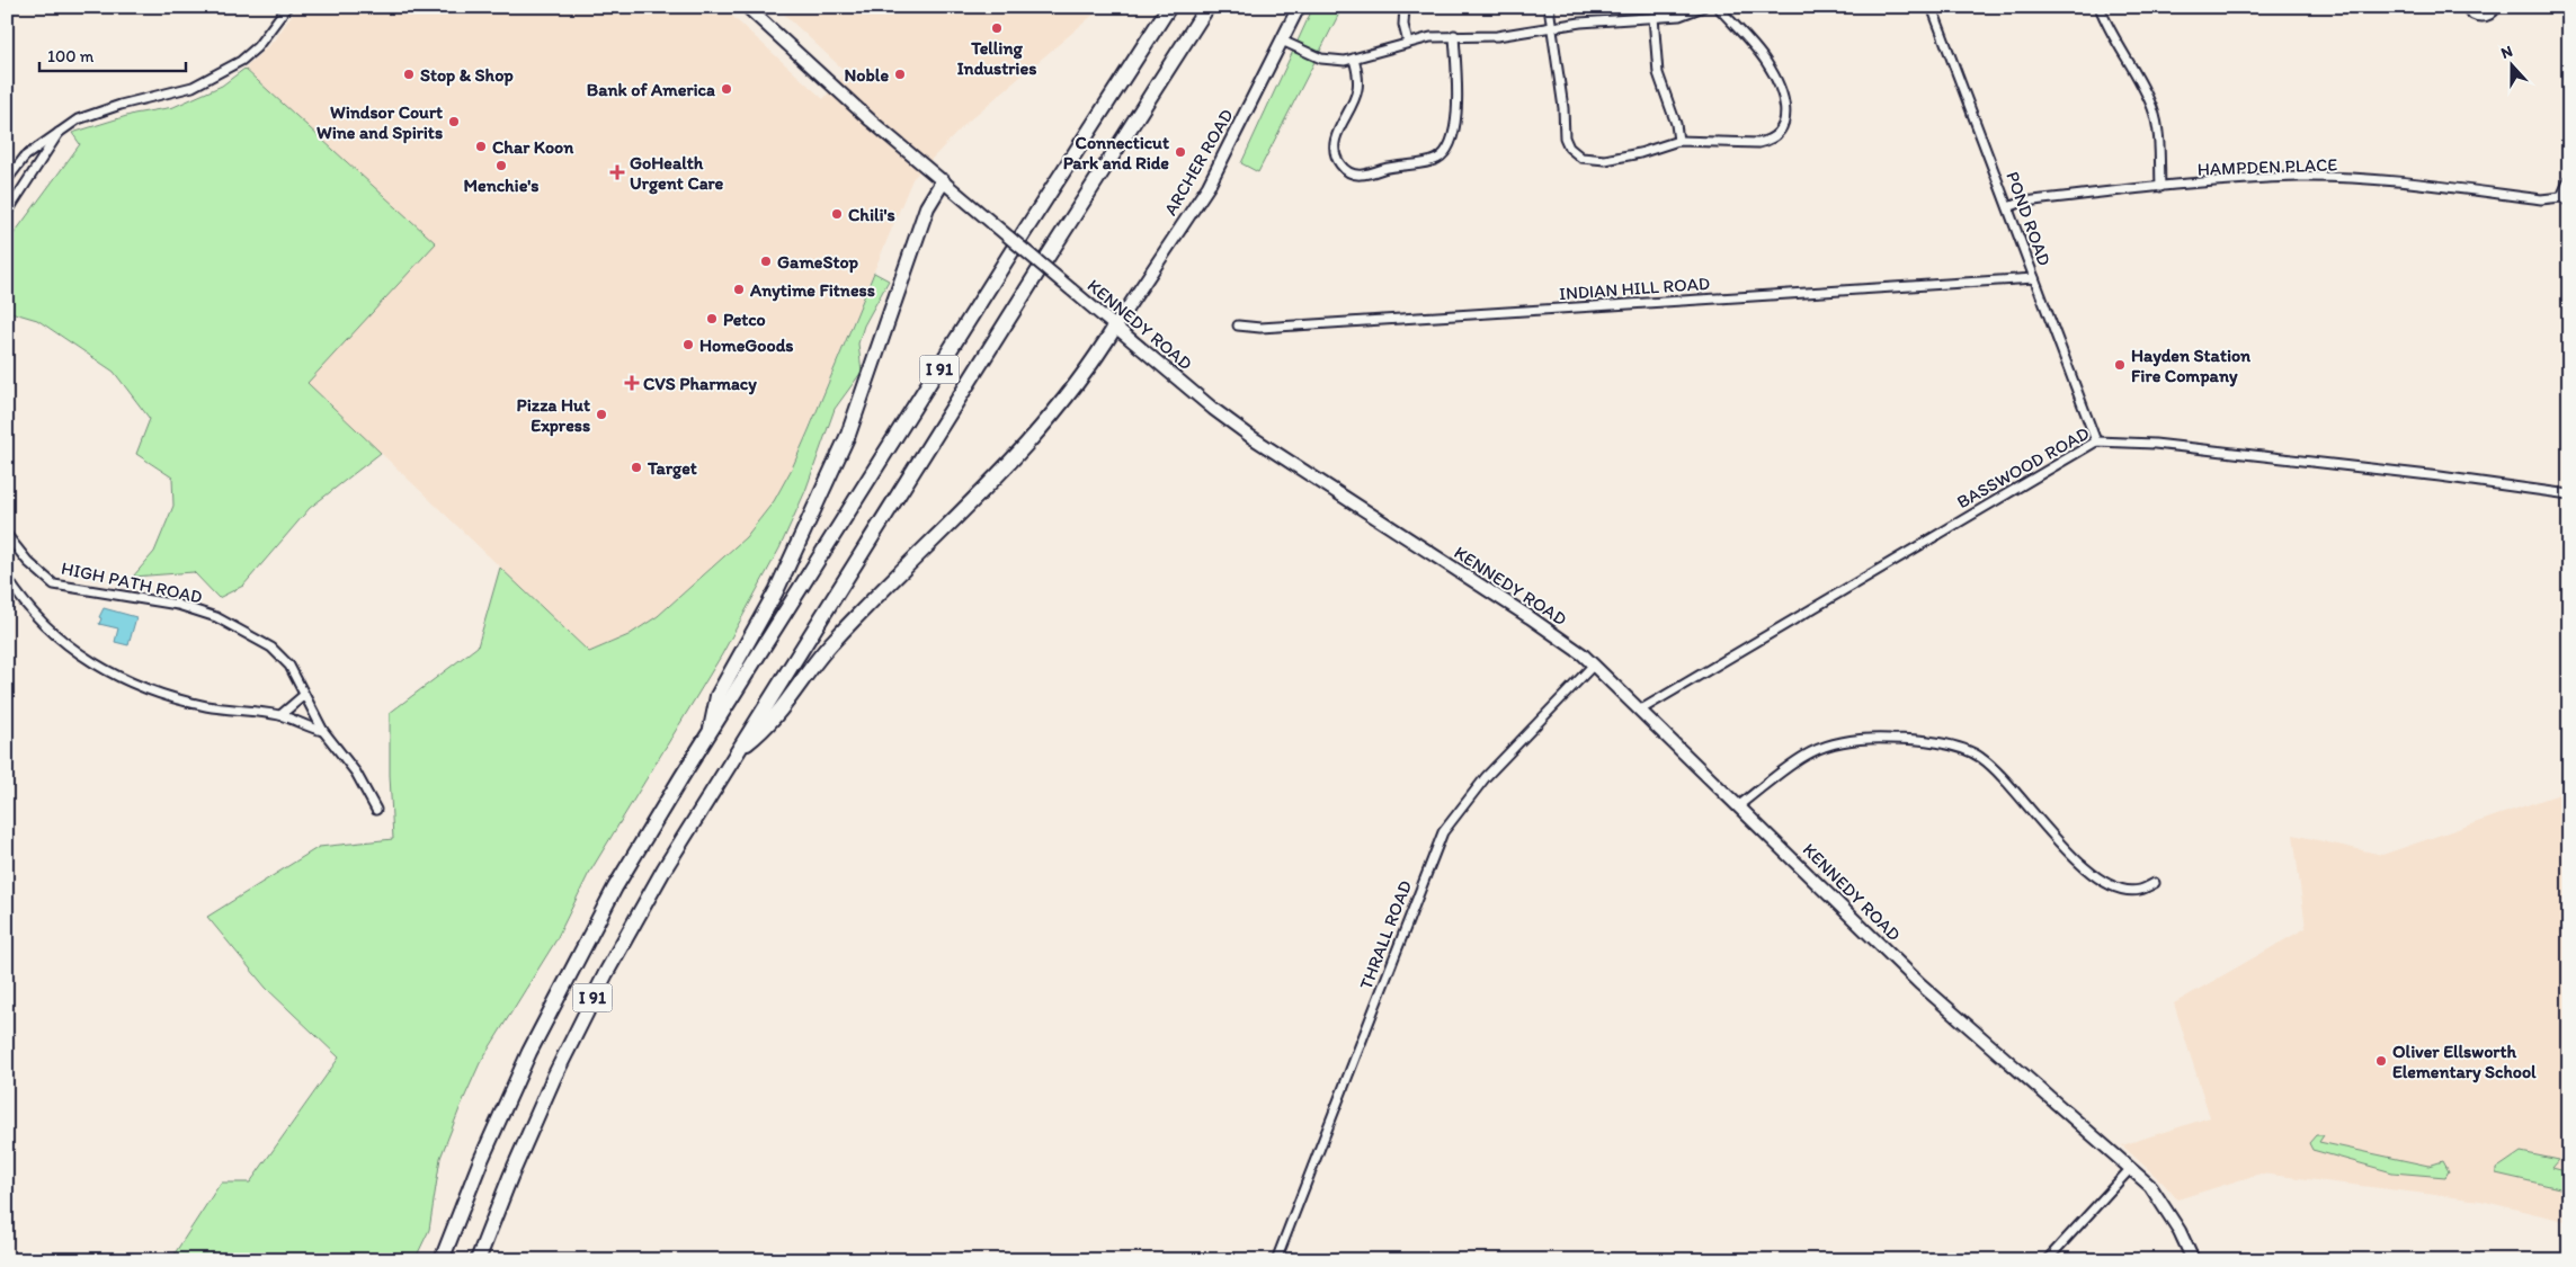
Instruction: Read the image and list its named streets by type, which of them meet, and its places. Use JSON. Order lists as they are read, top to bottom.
{
  "streets": {
    "highway": ["I 91"],
    "street": [
      "ARCHER ROAD",
      "HAMPDEN PLACE",
      "POND ROAD",
      "INDIAN HILL ROAD",
      "KENNEDY ROAD",
      "BASSWOOD ROAD",
      "HIGH PATH ROAD",
      "THRALL ROAD"
    ]
  },
  "crossings": [
    ["ARCHER ROAD", "KENNEDY ROAD"],
    ["HAMPDEN PLACE", "POND ROAD"],
    ["POND ROAD", "INDIAN HILL ROAD"],
    ["POND ROAD", "BASSWOOD ROAD"],
    ["KENNEDY ROAD", "BASSWOOD ROAD"],
    ["KENNEDY ROAD", "THRALL ROAD"]
  ],
  "places": {
    "other": [
      "Telling Industries",
      "Stop & Shop",
      "Noble",
      "Bank of America",
      "Windsor Court Wine and Spirits",
      "Char Koon",
      "Connecticut Park and Ride",
      "Menchie's",
      "Chili's",
      "GameStop",
      "Anytime Fitness",
      "Petco",
      "HomeGoods",
      "Hayden Station Fire Company",
      "Pizza Hut Express",
      "Target",
      "Oliver Ellsworth Elementary School"
    ],
    "health": ["GoHealth Urgent Care", "CVS Pharmacy"]
  },
  "scale_bar": "100 m",
  "north": "top"
}
